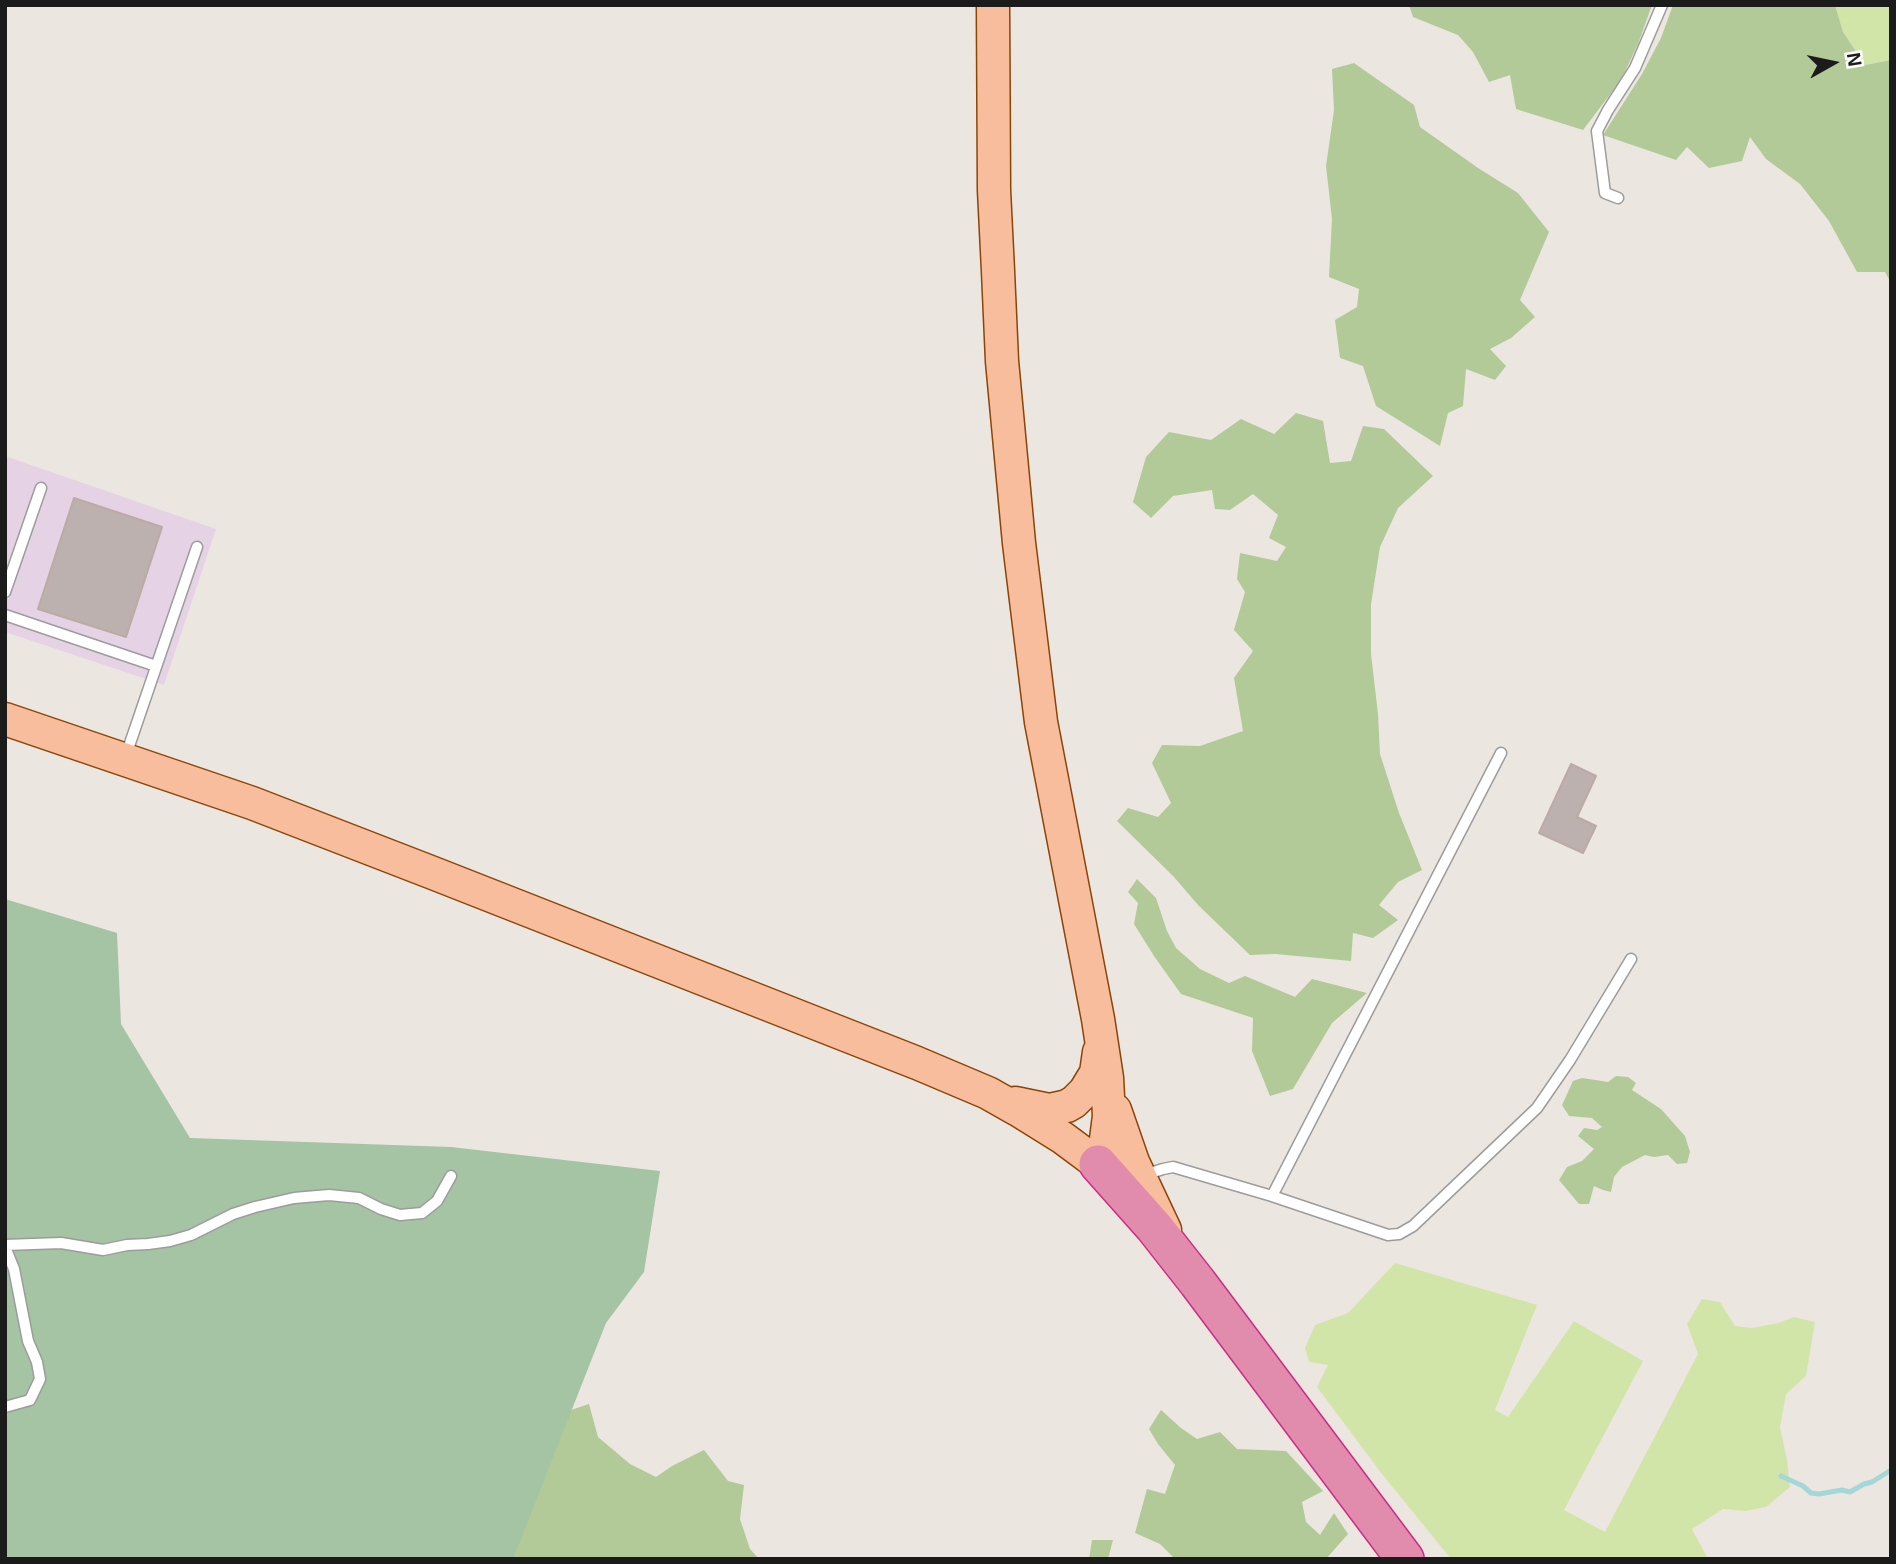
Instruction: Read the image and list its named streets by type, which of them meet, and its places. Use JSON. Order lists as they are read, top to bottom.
{
  "north": "right"
}
